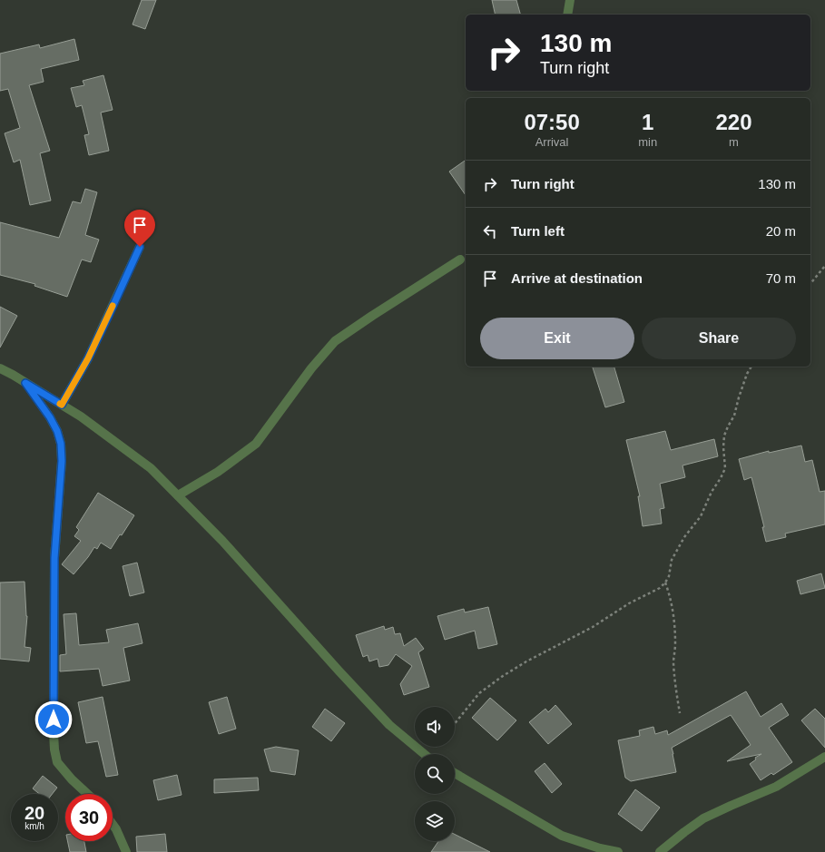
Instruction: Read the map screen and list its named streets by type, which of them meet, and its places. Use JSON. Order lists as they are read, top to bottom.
{
  "page": {
    "turn": ["130 m", "Turn right"],
    "eta": [
      "07:50",
      "Arrival",
      "1",
      "min",
      "220",
      "m"
    ],
    "list": [
      {
        "name": "Turn right",
        "value": "130 m"
      },
      {
        "name": "Turn left",
        "value": "20 m"
      },
      {
        "name": "Arrive at destination",
        "value": "70 m"
      }
    ],
    "buttons": ["Exit", "Share"],
    "speed": "20 km/h",
    "limit": "30"
  }
}
